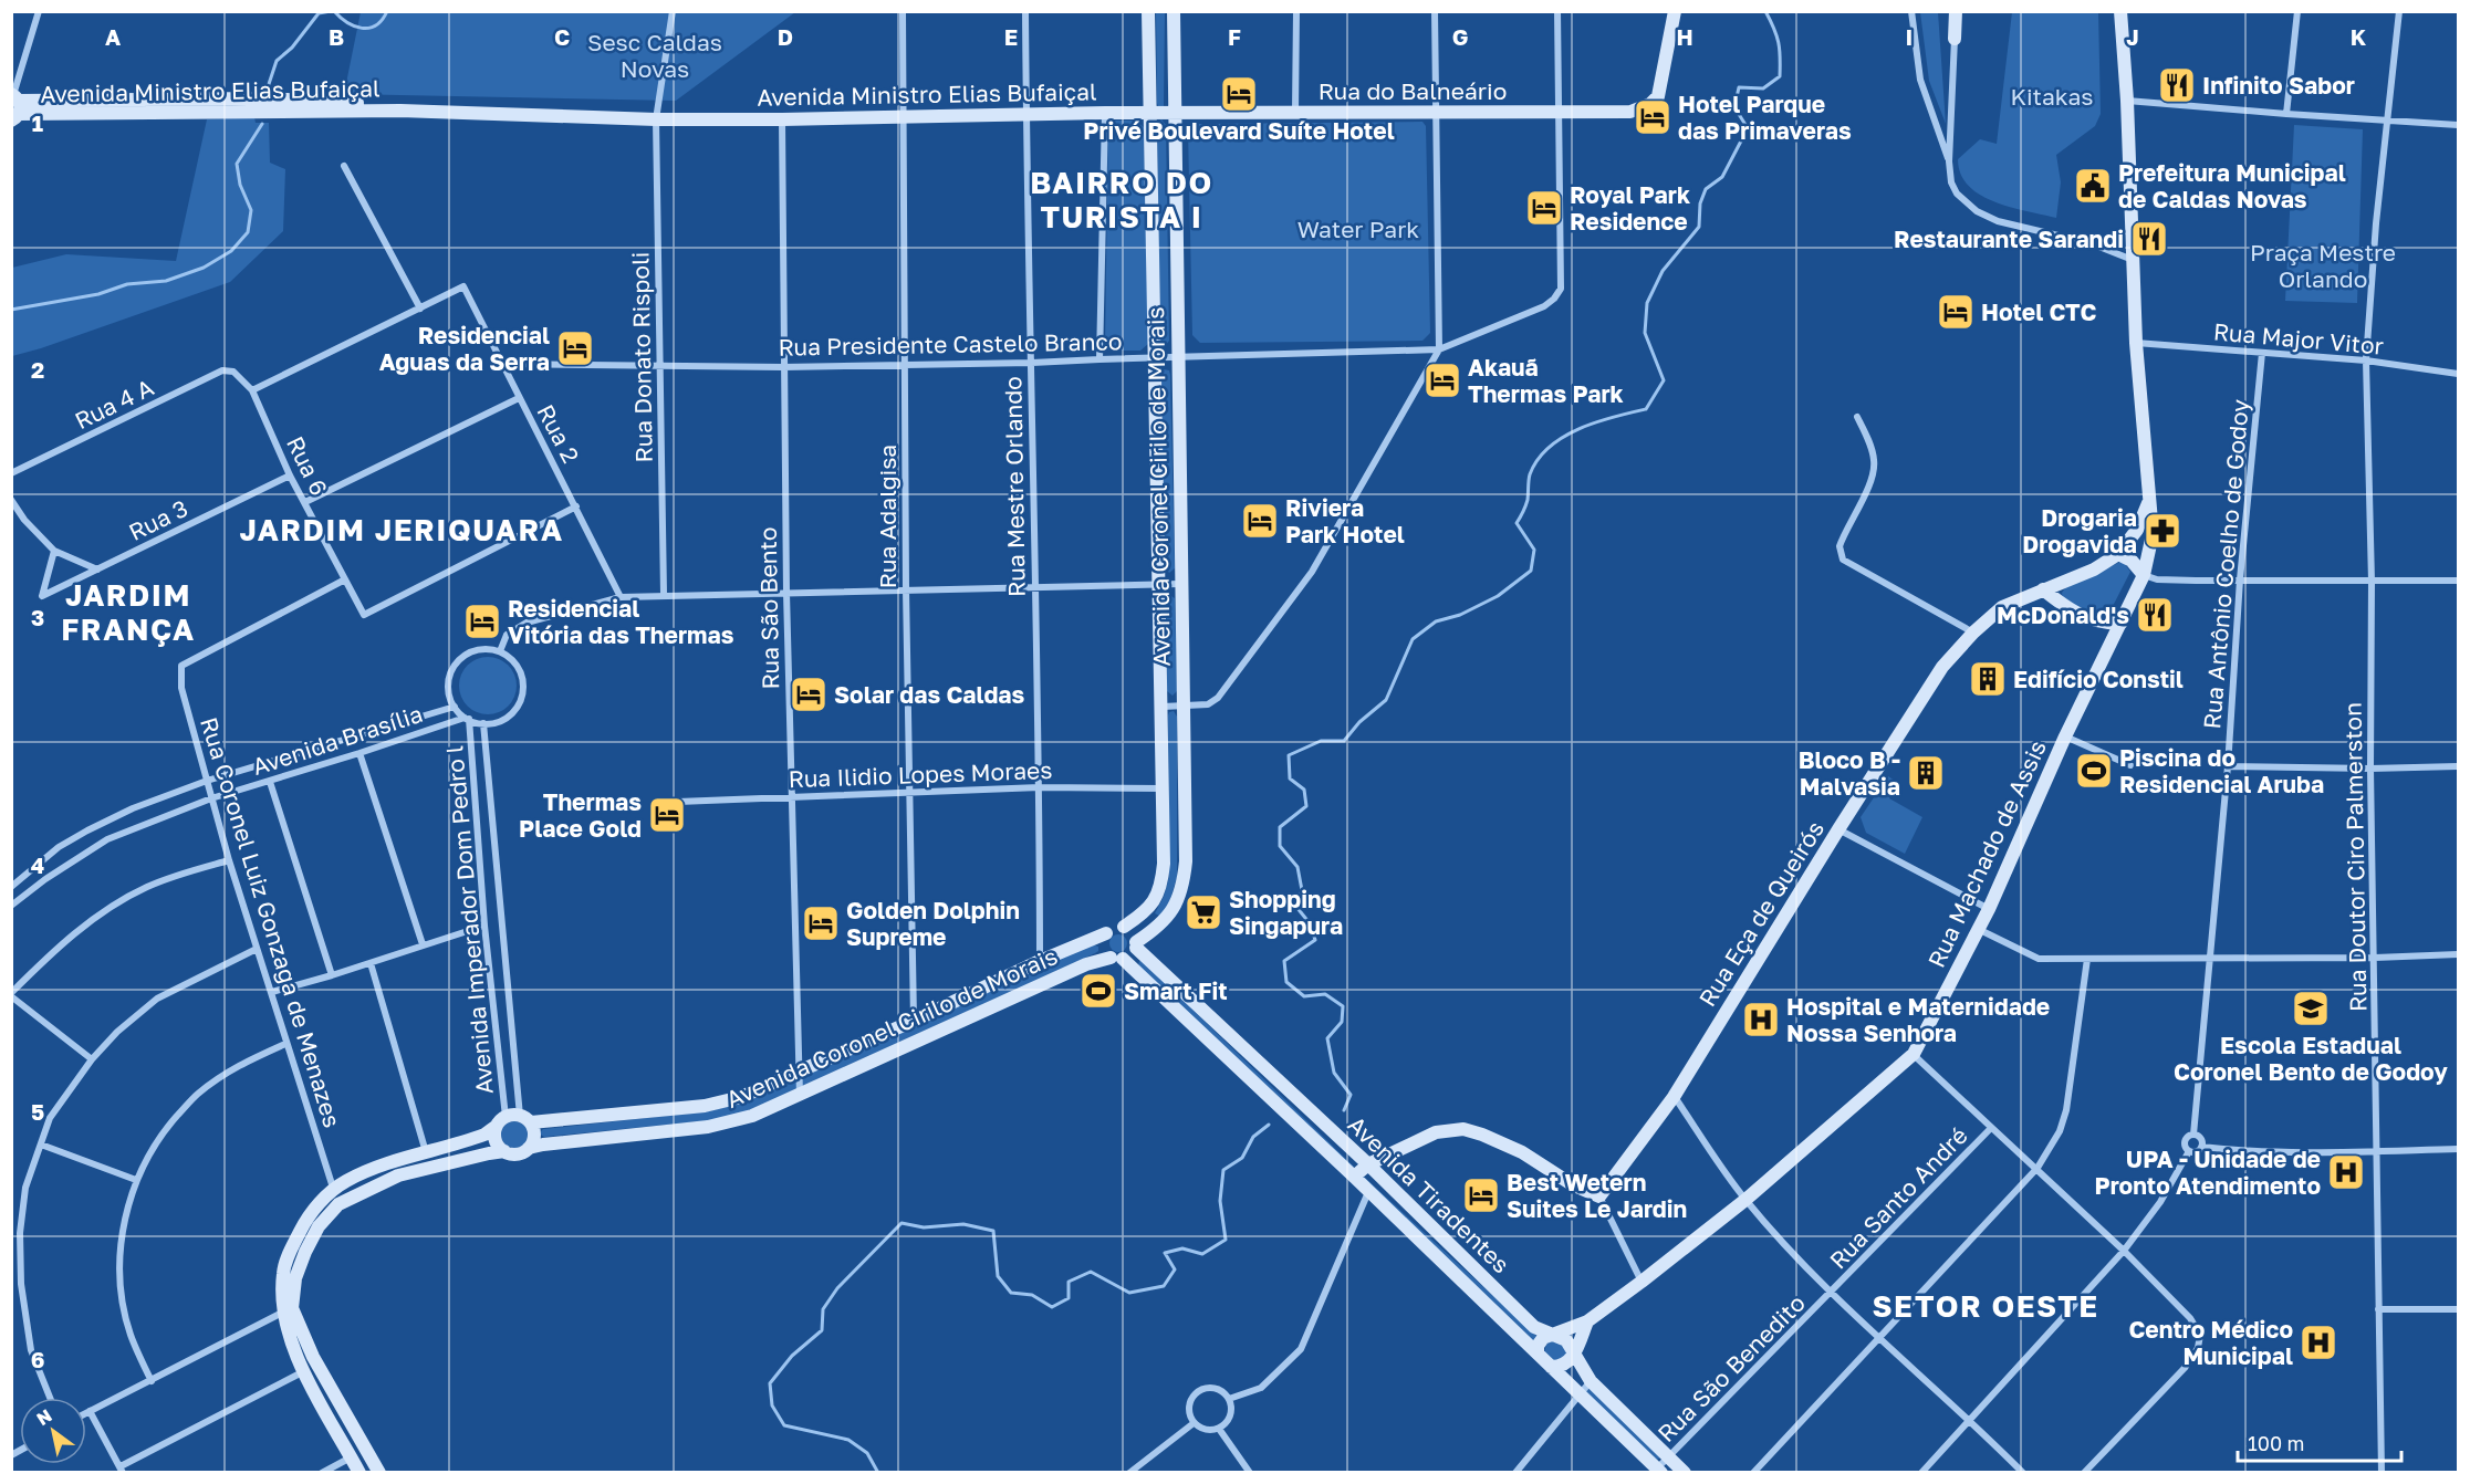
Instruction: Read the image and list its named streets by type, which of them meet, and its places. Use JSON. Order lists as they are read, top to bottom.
{
  "streets": {
    "main road": [
      "Avenida Ministro Elias Bufaiçal",
      "Rua do Balneário",
      "Avenida Coronel Cirilo de Morais",
      "Rua Machado de Assis",
      "Rua Eça de Queirós",
      "Avenida Tiradentes"
    ],
    "street": [
      "Rua Major Vitor",
      "Rua Presidente Castelo Branco",
      "Rua Donato Rispoli",
      "Rua 4 A",
      "Rua 2",
      "Rua 6",
      "Rua Mestre Orlando",
      "Rua Adalgisa",
      "Rua 3",
      "Rua Antônio Coelho de Godoy",
      "Rua São Bento",
      "Avenida Brasília",
      "Rua Ilidio Lopes Moraes",
      "Rua Doutor Ciro Palmerston",
      "Avenida Imperador Dom Pedro l",
      "Rua Coronel Luiz Gonzaga de Menazes",
      "Rua Santo André",
      "Rua São Benedito"
    ]
  },
  "crossings": [
    ["Avenida Ministro Elias Bufaiçal", "Rua do Balneário"],
    ["Avenida Ministro Elias Bufaiçal", "Rua Donato Rispoli"],
    ["Avenida Ministro Elias Bufaiçal", "Rua Mestre Orlando"],
    ["Avenida Ministro Elias Bufaiçal", "Avenida Coronel Cirilo de Morais"],
    ["Avenida Ministro Elias Bufaiçal", "Rua Adalgisa"],
    ["Avenida Ministro Elias Bufaiçal", "Rua São Bento"],
    ["Rua do Balneário", "Avenida Coronel Cirilo de Morais"],
    ["Rua Major Vitor", "Rua Antônio Coelho de Godoy"],
    ["Rua Major Vitor", "Rua Machado de Assis"],
    ["Rua Major Vitor", "Rua Doutor Ciro Palmerston"],
    ["Rua Presidente Castelo Branco", "Rua Donato Rispoli"],
    ["Rua Presidente Castelo Branco", "Rua 2"],
    ["Rua Presidente Castelo Branco", "Rua Mestre Orlando"],
    ["Rua Presidente Castelo Branco", "Avenida Coronel Cirilo de Morais"],
    ["Rua Presidente Castelo Branco", "Rua Adalgisa"],
    ["Rua Presidente Castelo Branco", "Rua São Bento"],
    ["Rua 4 A", "Rua 6"],
    ["Rua 2", "Rua 6"],
    ["Rua 6", "Rua 3"],
    ["Rua 6", "Rua Coronel Luiz Gonzaga de Menazes"],
    ["Rua Mestre Orlando", "Avenida Coronel Cirilo de Morais"],
    ["Rua Mestre Orlando", "Rua Ilidio Lopes Moraes"],
    ["Avenida Coronel Cirilo de Morais", "Rua Adalgisa"],
    ["Avenida Coronel Cirilo de Morais", "Rua São Bento"],
    ["Avenida Coronel Cirilo de Morais", "Rua Ilidio Lopes Moraes"],
    ["Avenida Coronel Cirilo de Morais", "Avenida Imperador Dom Pedro l"],
    ["Avenida Coronel Cirilo de Morais", "Rua Coronel Luiz Gonzaga de Menazes"],
    ["Avenida Coronel Cirilo de Morais", "Avenida Tiradentes"],
    ["Rua Adalgisa", "Rua Ilidio Lopes Moraes"],
    ["Rua São Bento", "Rua Ilidio Lopes Moraes"],
    ["Avenida Brasília", "Avenida Imperador Dom Pedro l"],
    ["Avenida Brasília", "Rua Coronel Luiz Gonzaga de Menazes"],
    ["Rua Machado de Assis", "Rua Eça de Queirós"],
    ["Rua Machado de Assis", "Avenida Tiradentes"],
    ["Avenida Tiradentes", "Rua São Benedito"],
    ["Rua Santo André", "Rua São Benedito"]
  ],
  "districts": [
    "BAIRRO DO TURISTA I",
    "JARDIM JERIQUARA",
    "JARDIM FRANÇA",
    "SETOR OESTE"
  ],
  "parks": [
    "Sesc Caldas Novas",
    "Kitakas",
    "Water Park",
    "Praça Mestre Orlando"
  ],
  "places": {
    "restaurant": ["Infinito Sabor", "Restaurante Sarandi", "McDonald's"],
    "hotel": [
      "Privé Boulevard Suíte Hotel",
      "Hotel Parque das Primaveras",
      "Royal Park Residence",
      "Hotel CTC",
      "Residencial Aguas da Serra",
      "Akauã Thermas Park",
      "Riviera Park Hotel",
      "Residencial Vitória das Thermas",
      "Solar das Caldas",
      "Thermas Place Gold",
      "Golden Dolphin Supreme",
      "Best Wetern Suites Le Jardin"
    ],
    "public building": ["Prefeitura Municipal de Caldas Novas"],
    "pharmacy": ["Drogaria Drogavida"],
    "building": ["Edifício Constil", "Bloco B - Malvasia"],
    "sports": ["Piscina do Residencial Aruba", "Smart Fit"],
    "supermarket": ["Shopping Singapura"],
    "school or university": ["Escola Estadual Coronel Bento de Godoy"],
    "hospital": ["Hospital e Maternidade Nossa Senhora", "UPA - Unidade de Pronto Atendimento", "Centro Médico Municipal"]
  },
  "scale_bar": "100 m",
  "north": "top left",
  "grid": {
    "columns": [
      "A",
      "B",
      "C",
      "D",
      "E",
      "F",
      "G",
      "H",
      "I",
      "J",
      "K"
    ],
    "rows": [
      "1",
      "2",
      "3",
      "4",
      "5",
      "6"
    ]
  }
}
